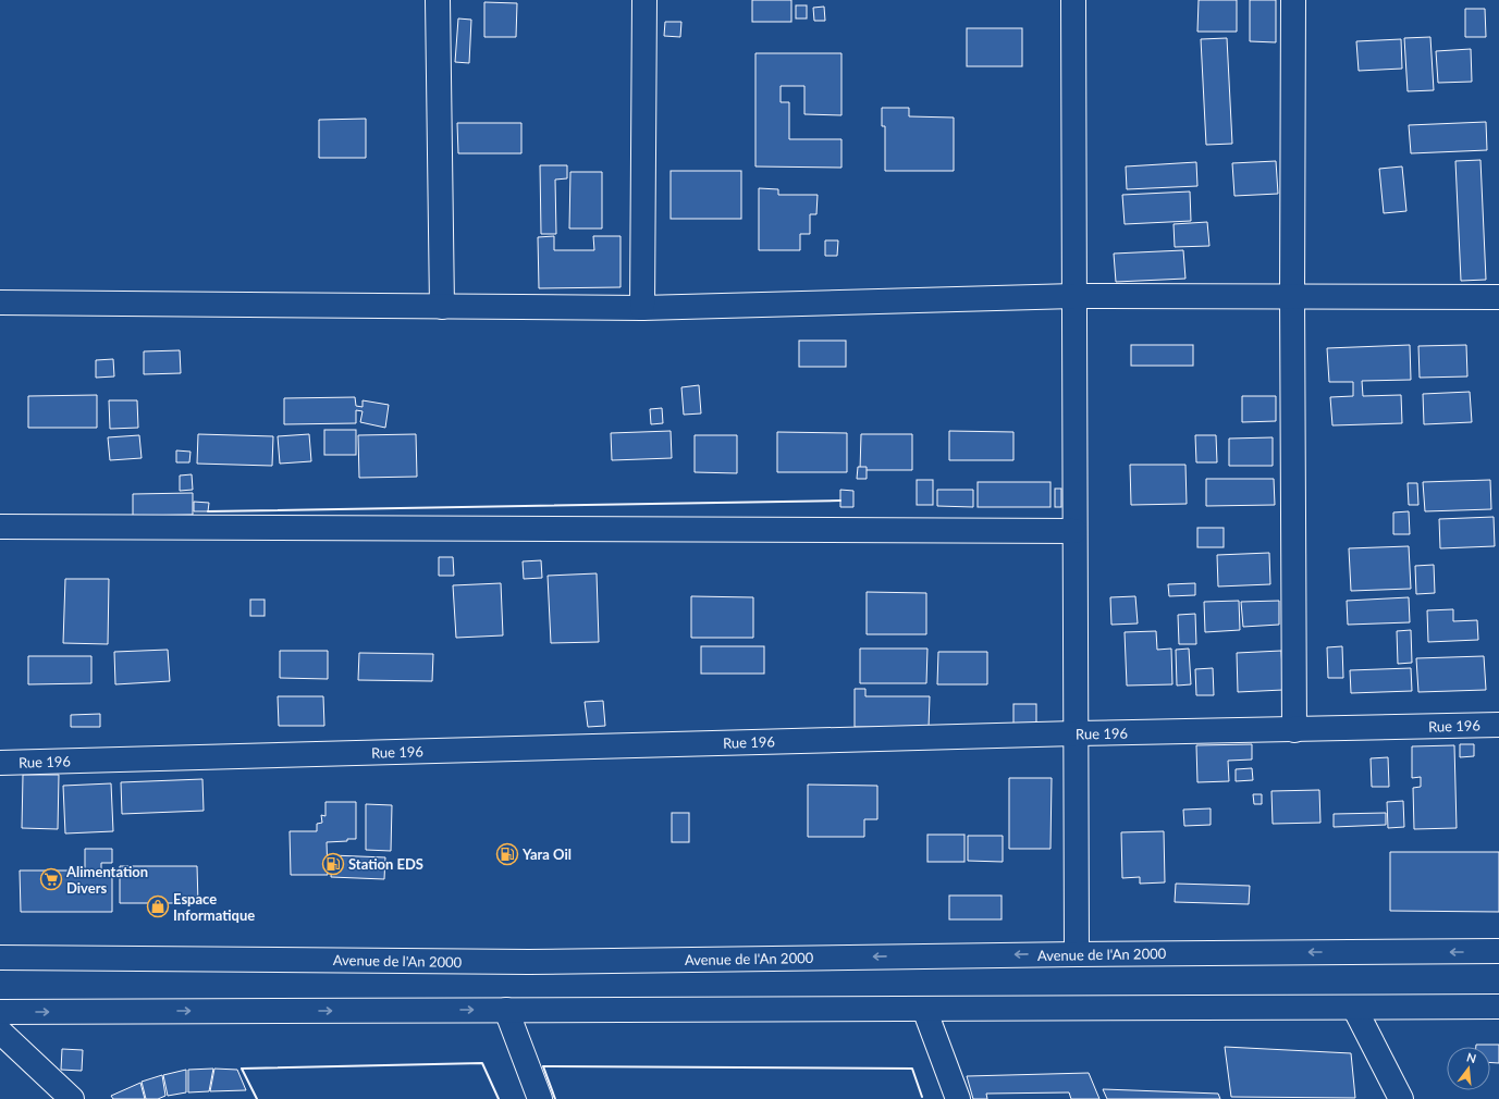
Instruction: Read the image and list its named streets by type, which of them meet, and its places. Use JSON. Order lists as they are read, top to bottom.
{
  "streets": {
    "street": ["Rue 196", "Avenue de l'An 2000"]
  },
  "places": {
    "fuel station": ["Yara Oil", "Station EDS"],
    "supermarket": ["Alimentation Divers"],
    "shop": ["Espace Informatique"]
  },
  "north": "top"
}
